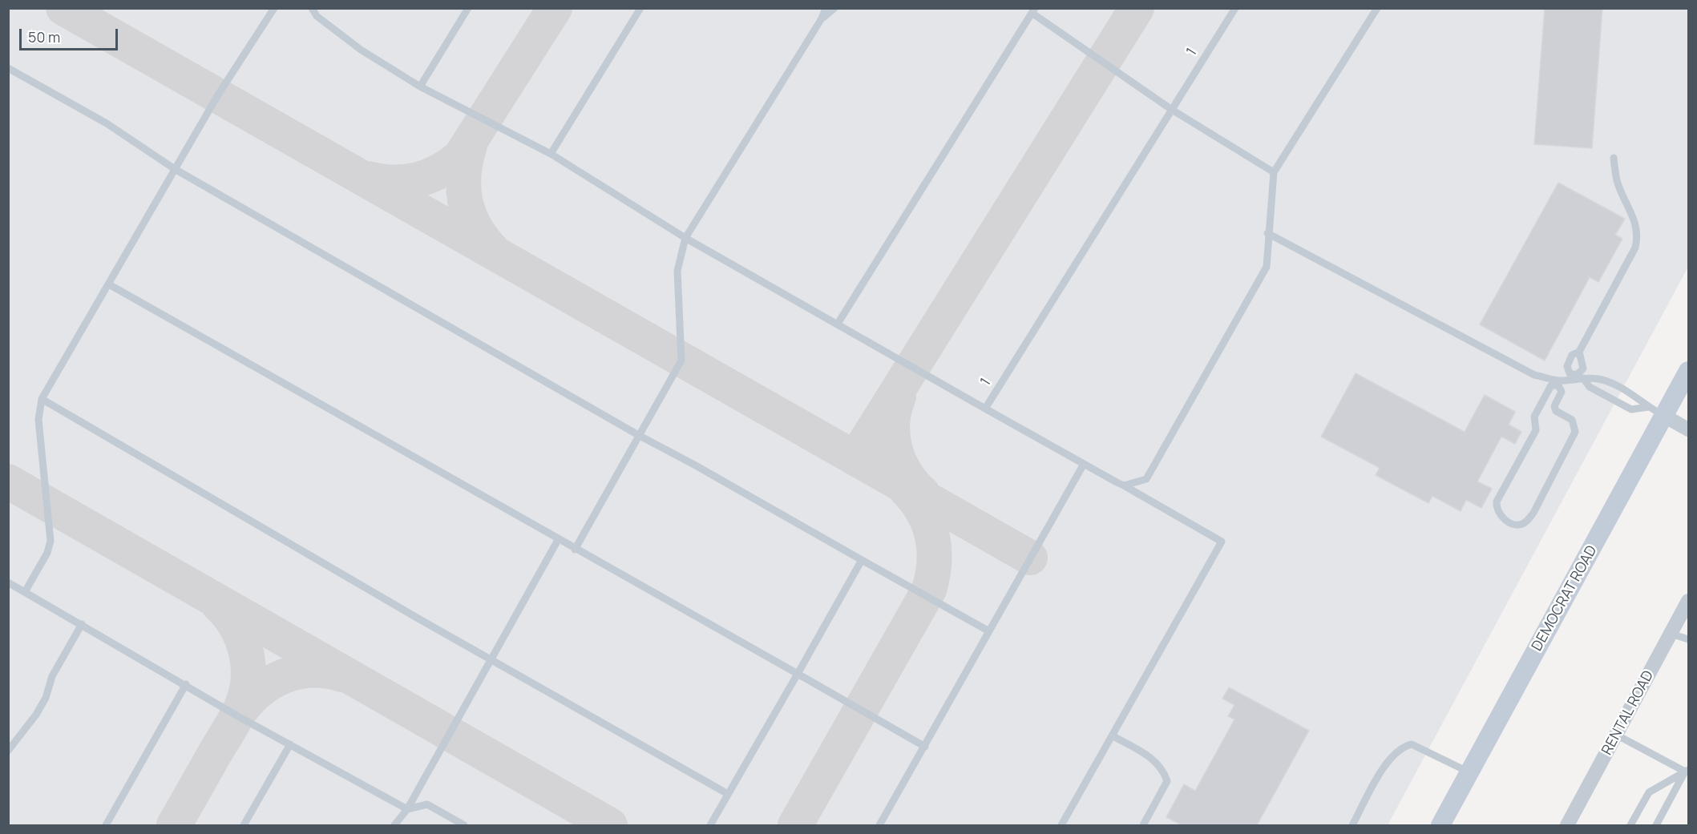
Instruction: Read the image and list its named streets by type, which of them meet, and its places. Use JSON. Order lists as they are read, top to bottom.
{
  "streets": {
    "main road": ["DEMOCRAT ROAD"],
    "street": ["RENTAL ROAD"],
    "lane": ["1"]
  },
  "scale_bar": "50 m"
}
